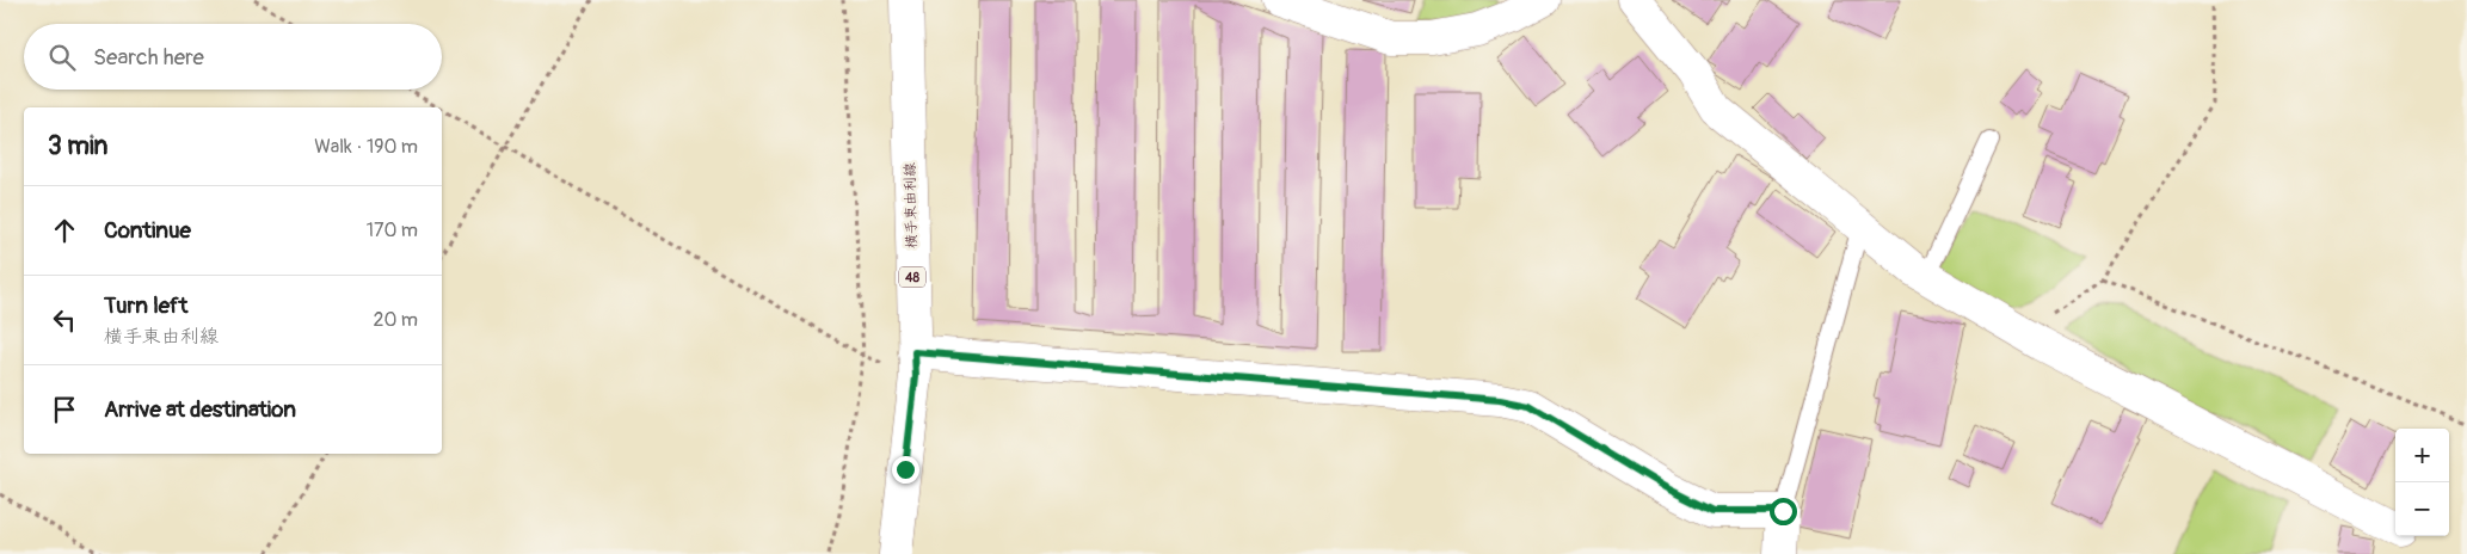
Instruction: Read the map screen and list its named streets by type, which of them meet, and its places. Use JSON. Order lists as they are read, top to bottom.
{
  "streets": {
    "street": ["横手東由利線", "48"]
  },
  "page": {
    "search": "Search here",
    "heading": ["3 min", "Walk · 190 m"],
    "list": [
      ["Continue", "170 m"],
      ["Turn left", "横手東由利線", "20 m"],
      "Arrive at destination"
    ],
    "map_buttons": ["+", "−"]
  }
}
